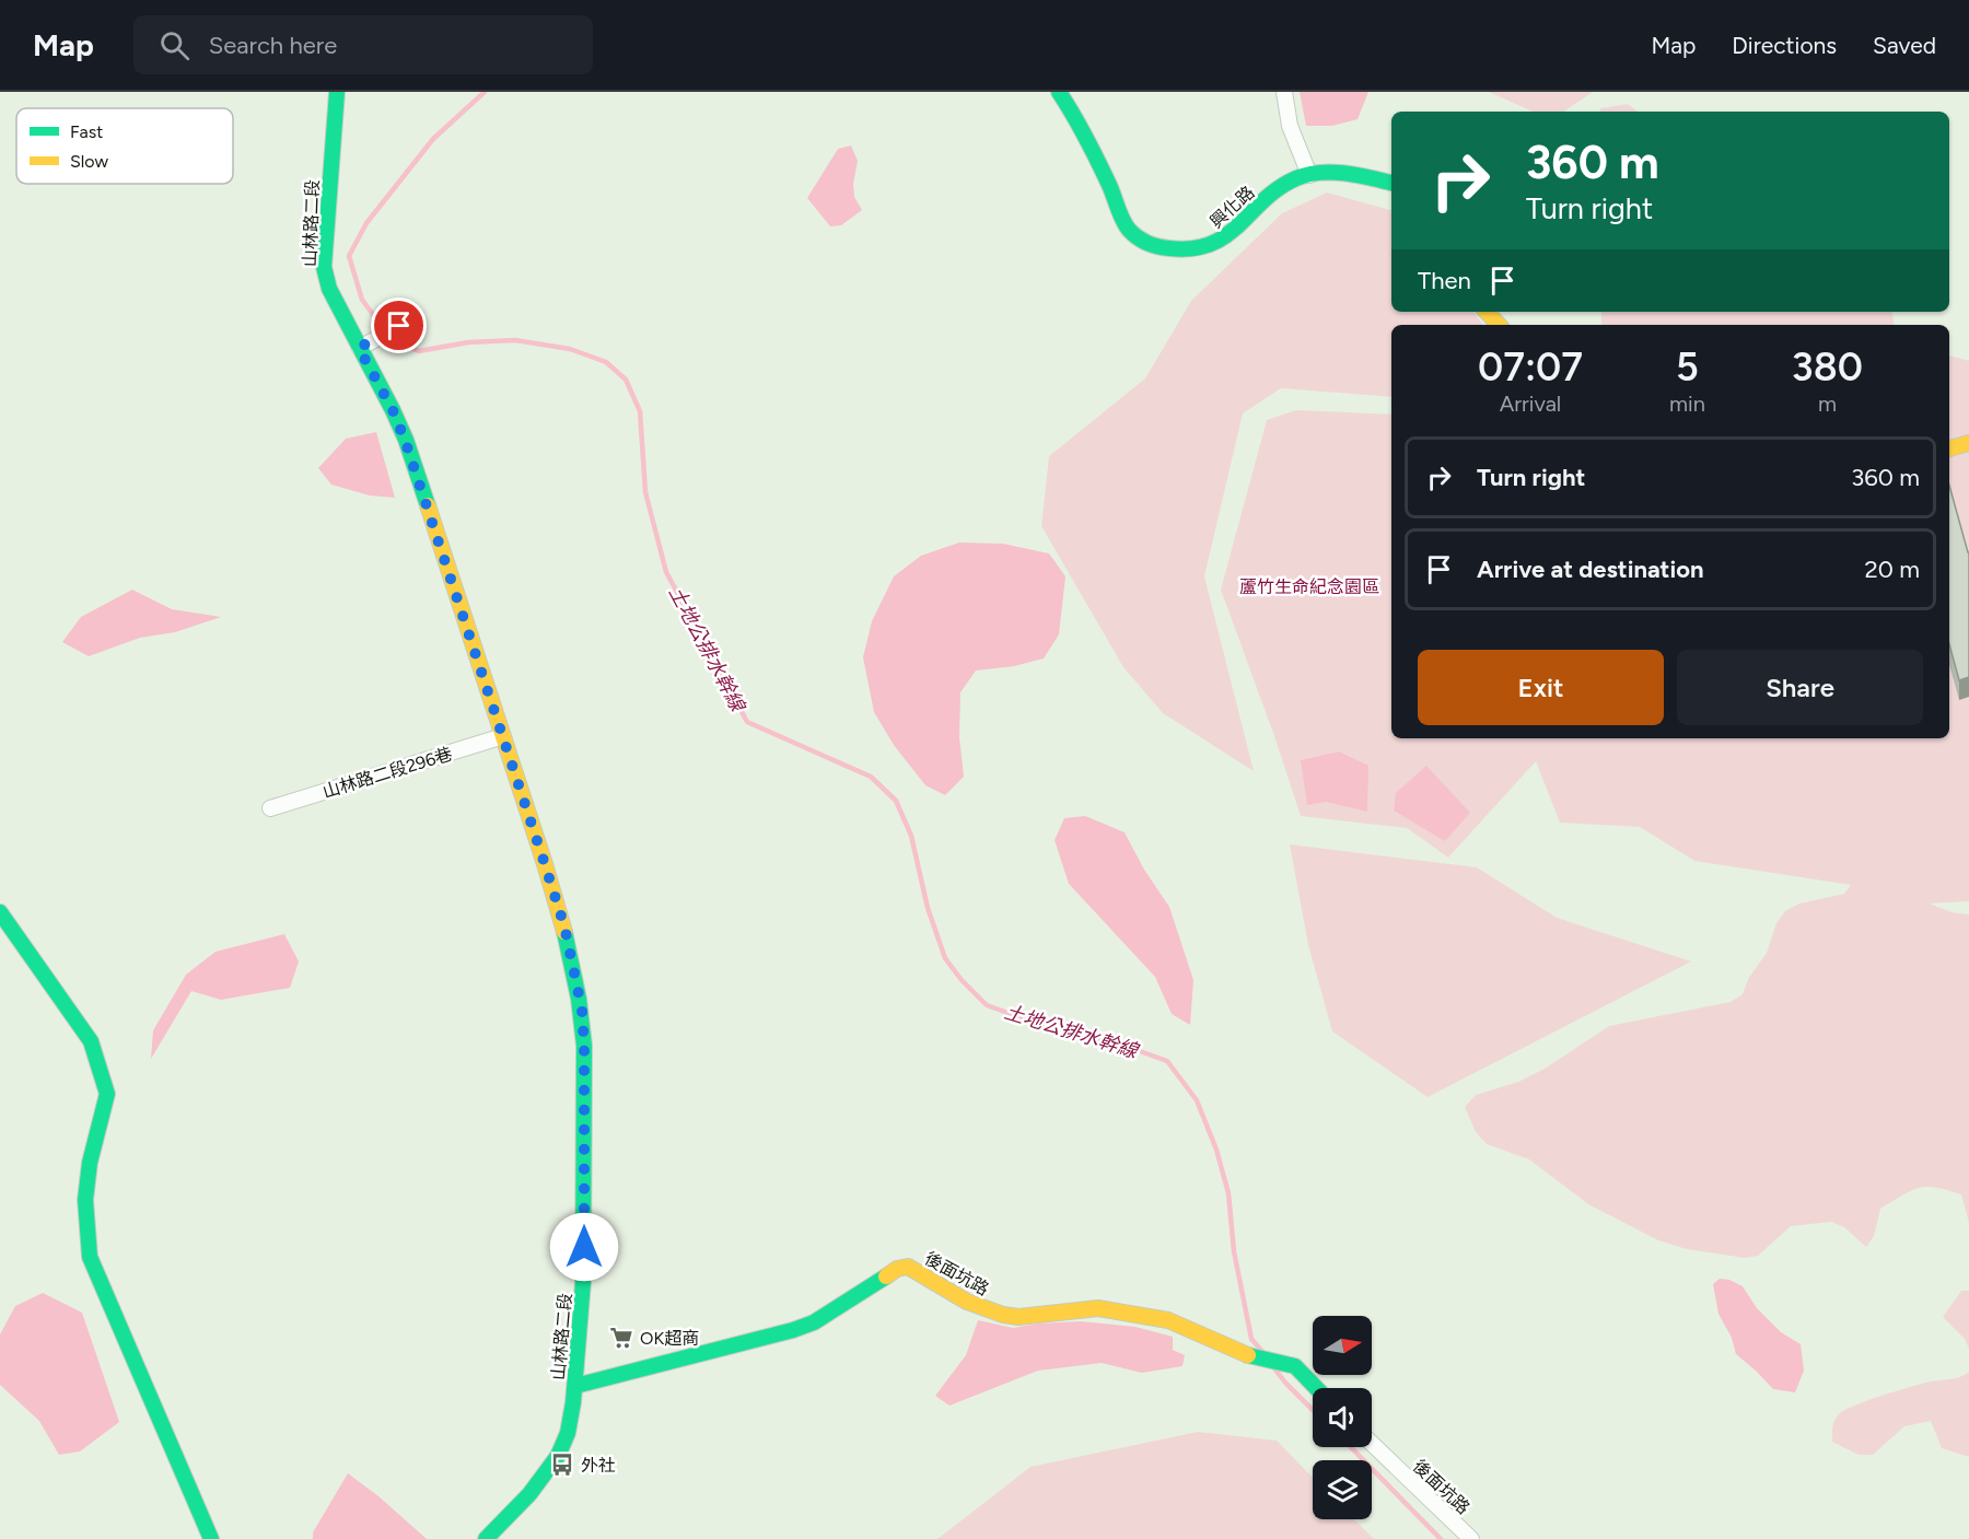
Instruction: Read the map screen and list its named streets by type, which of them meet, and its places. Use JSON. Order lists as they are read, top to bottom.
{
  "streets": {
    "street": [
      "興化路",
      "山林路二段",
      "山林路二段296巷",
      "後面坑路"
    ]
  },
  "crossings": [
    ["山林路二段", "山林路二段296巷"],
    ["山林路二段", "後面坑路"]
  ],
  "water": ["土地公排水幹線"],
  "parks": ["蘆竹生命紀念園區"],
  "places": {
    "supermarket": ["OK超商"],
    "bus stop": ["外社"]
  },
  "legend": ["Fast", "Slow"],
  "north": "right",
  "page": {
    "header": "Map",
    "search": "Search here",
    "nav": ["Map", "Directions", "Saved"],
    "turn": ["360 m", "Turn right"],
    "then": "Then",
    "eta": [
      "07:07",
      "Arrival",
      "5",
      "min",
      "380",
      "m"
    ],
    "list": [
      {
        "name": "Turn right",
        "value": "360 m"
      },
      {
        "name": "Arrive at destination",
        "value": "20 m"
      }
    ],
    "buttons": ["Exit", "Share"]
  }
}
